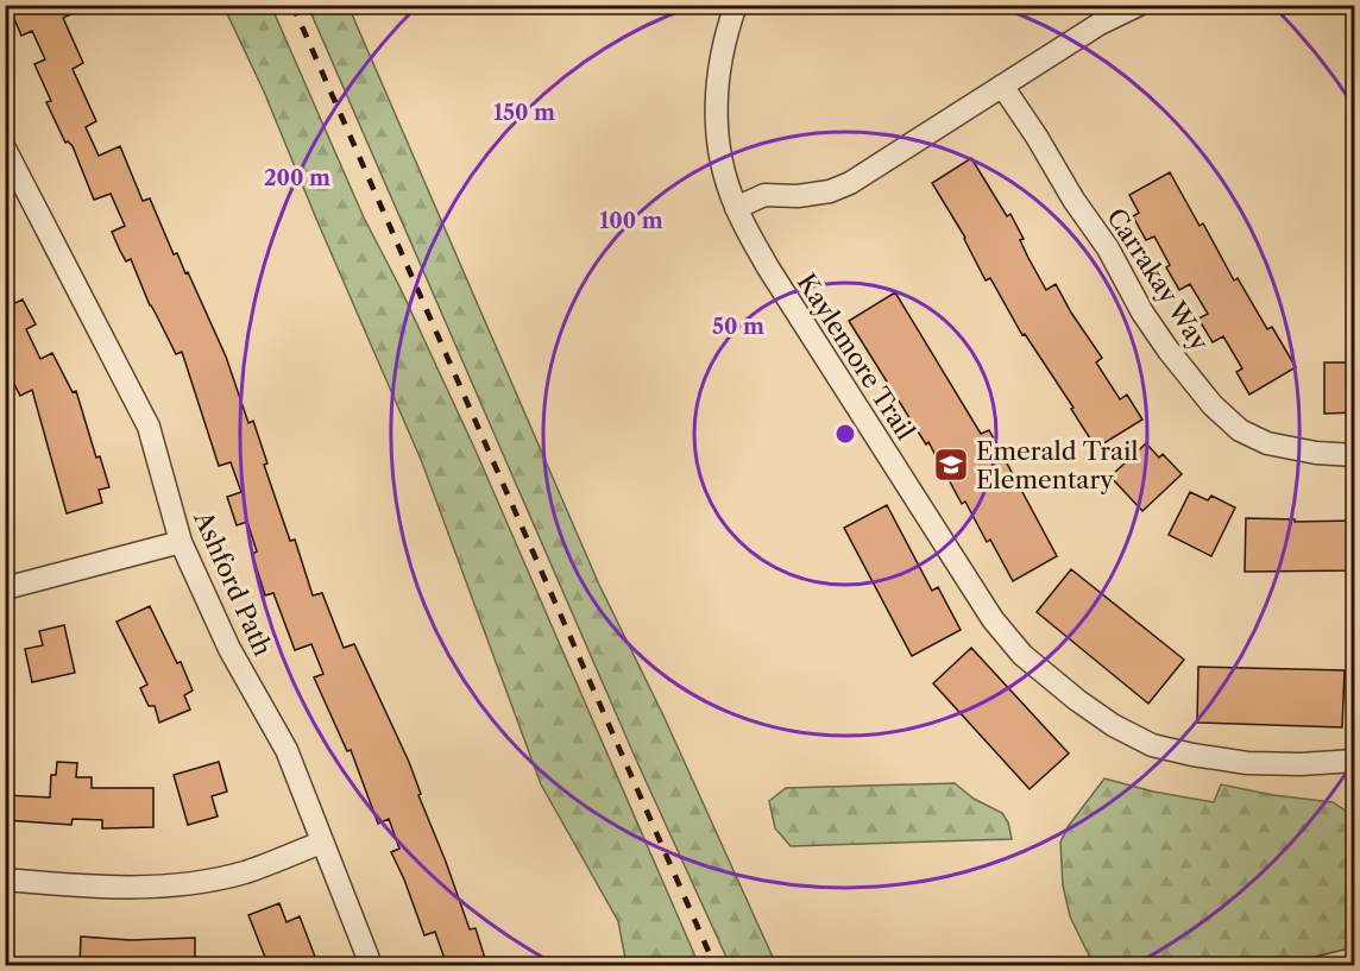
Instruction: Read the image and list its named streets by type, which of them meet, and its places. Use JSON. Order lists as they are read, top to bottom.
{
  "streets": {
    "street": ["Carrakay Way", "Kaylemore Trail", "Ashford Path"]
  },
  "places": {
    "school or university": ["Emerald Trail Elementary"]
  },
  "rings": [
    "150 m",
    "200 m",
    "100 m",
    "50 m"
  ]
}
